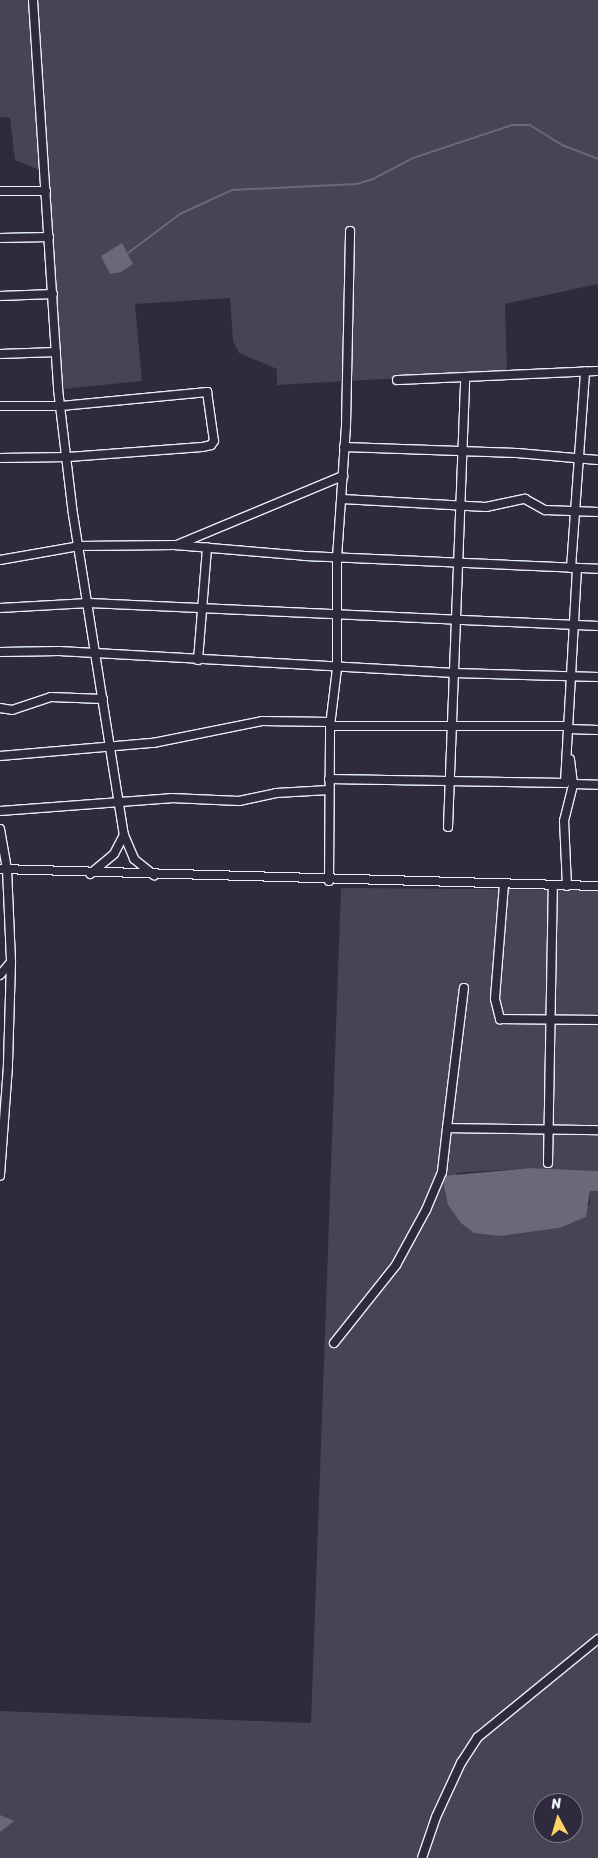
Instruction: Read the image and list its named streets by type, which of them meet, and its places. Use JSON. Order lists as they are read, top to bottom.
{
  "north": "top"
}
